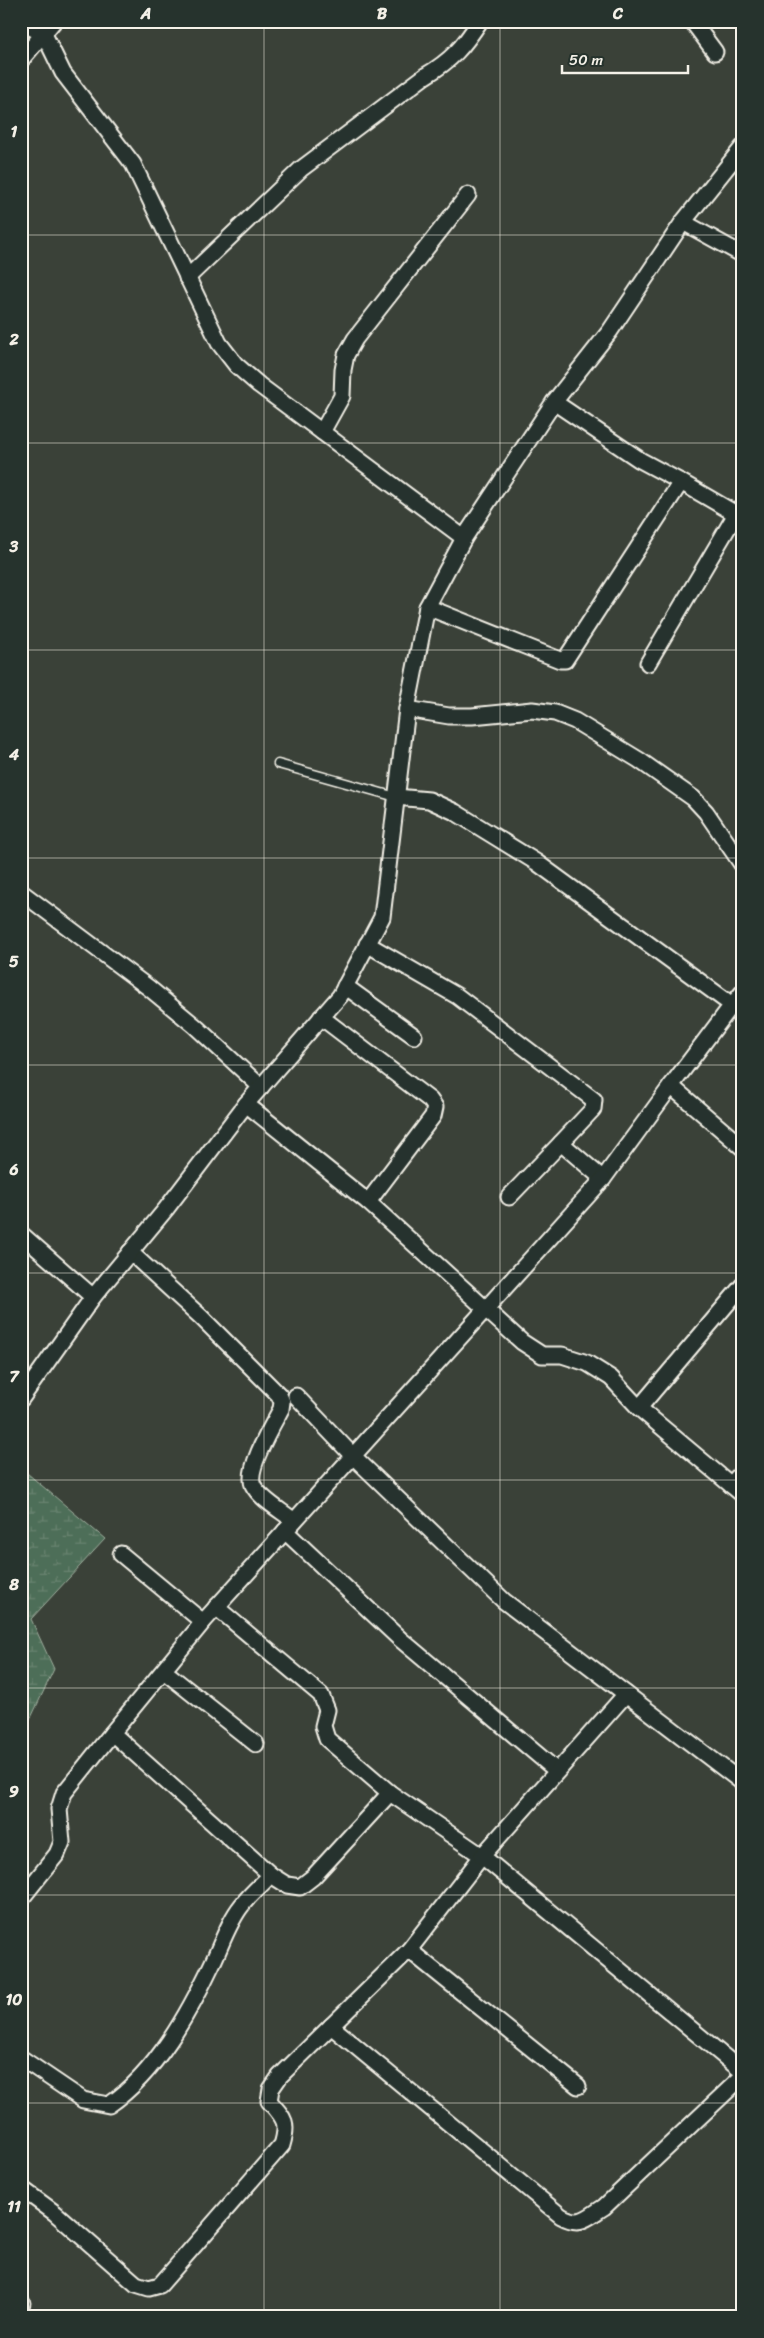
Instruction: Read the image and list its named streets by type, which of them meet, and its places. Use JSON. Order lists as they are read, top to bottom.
{
  "scale_bar": "50 m",
  "grid": {
    "columns": ["A", "B", "C"],
    "rows": [
      "1",
      "2",
      "3",
      "4",
      "5",
      "6",
      "7",
      "8",
      "9",
      "10",
      "11"
    ]
  }
}
